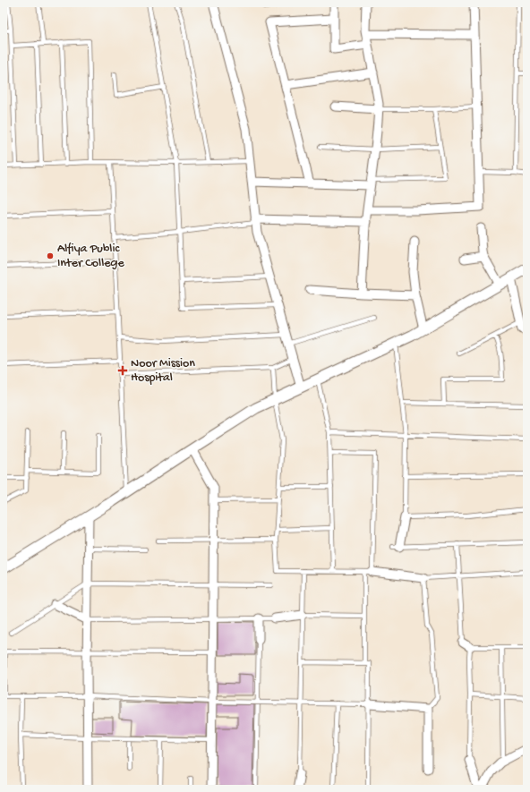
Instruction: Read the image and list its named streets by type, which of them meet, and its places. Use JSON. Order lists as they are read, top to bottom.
{
  "places": {
    "other": ["Alfiya Public Inter College"],
    "health": ["Noor Mission Hospital"]
  }
}
